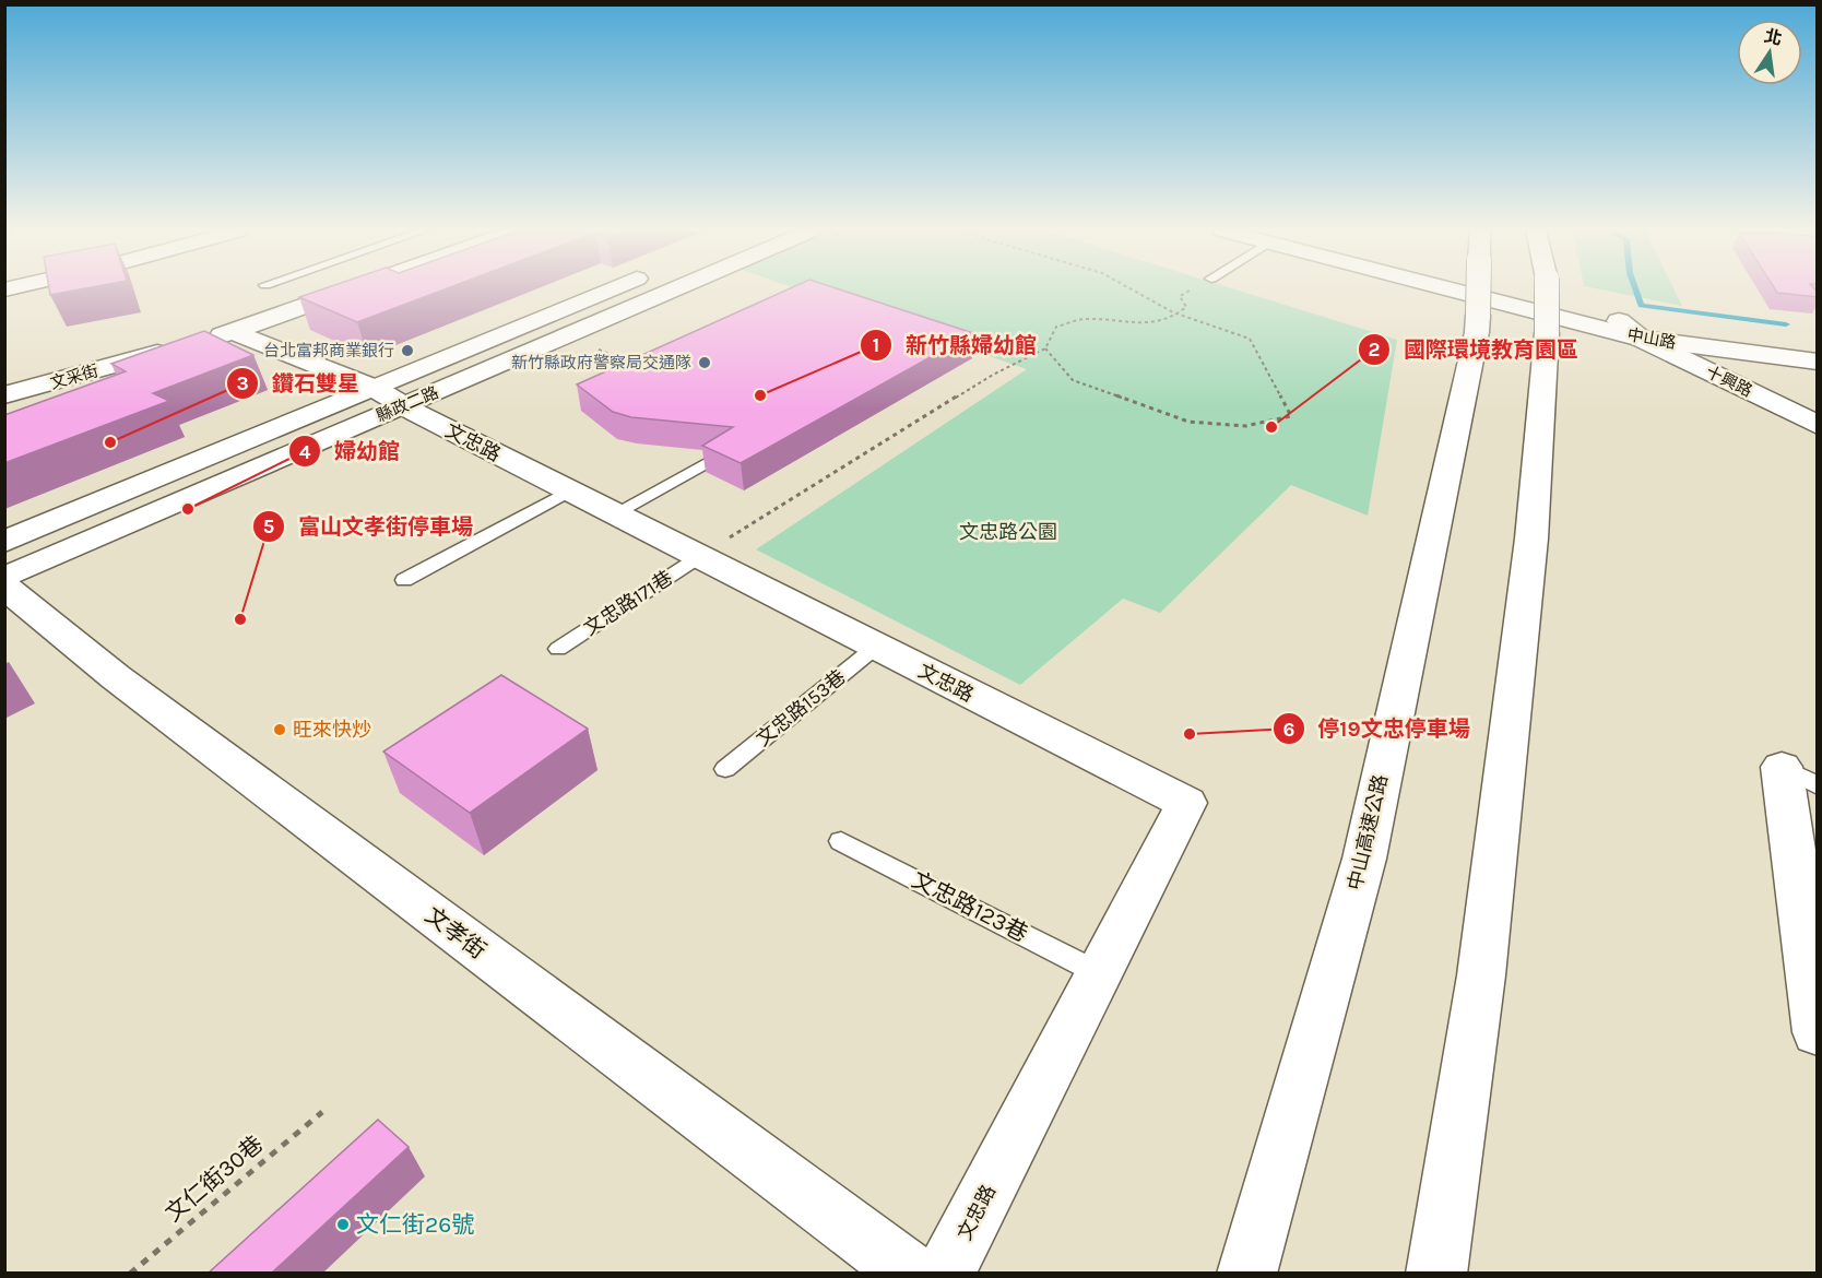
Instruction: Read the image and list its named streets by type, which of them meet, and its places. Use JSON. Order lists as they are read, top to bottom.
{
  "streets": {
    "main road": [
      "中山路",
      "文采街",
      "十興路",
      "縣政二路",
      "文忠路",
      "中山高速公路",
      "文孝街"
    ],
    "lane": ["文忠路171巷", "文忠路153巷", "文忠路123巷"],
    "path": ["文仁街30巷"]
  },
  "crossings": [
    ["中山路", "十興路"],
    ["文采街", "文忠路"],
    ["縣政二路", "文忠路"],
    ["文忠路", "文忠路171巷"],
    ["文忠路", "文忠路153巷"],
    ["文忠路", "文忠路123巷"]
  ],
  "parks": ["文忠路公園"],
  "places": [
    "台北富邦商業銀行",
    "新竹縣政府警察局交通隊",
    "新竹縣婦幼館",
    "國際環境教育園區",
    "鑽石雙星",
    "婦幼館",
    "富山文孝街停車場",
    "旺來快炒",
    "停19文忠停車場",
    "文仁街26號"
  ],
  "north": "top"
}
